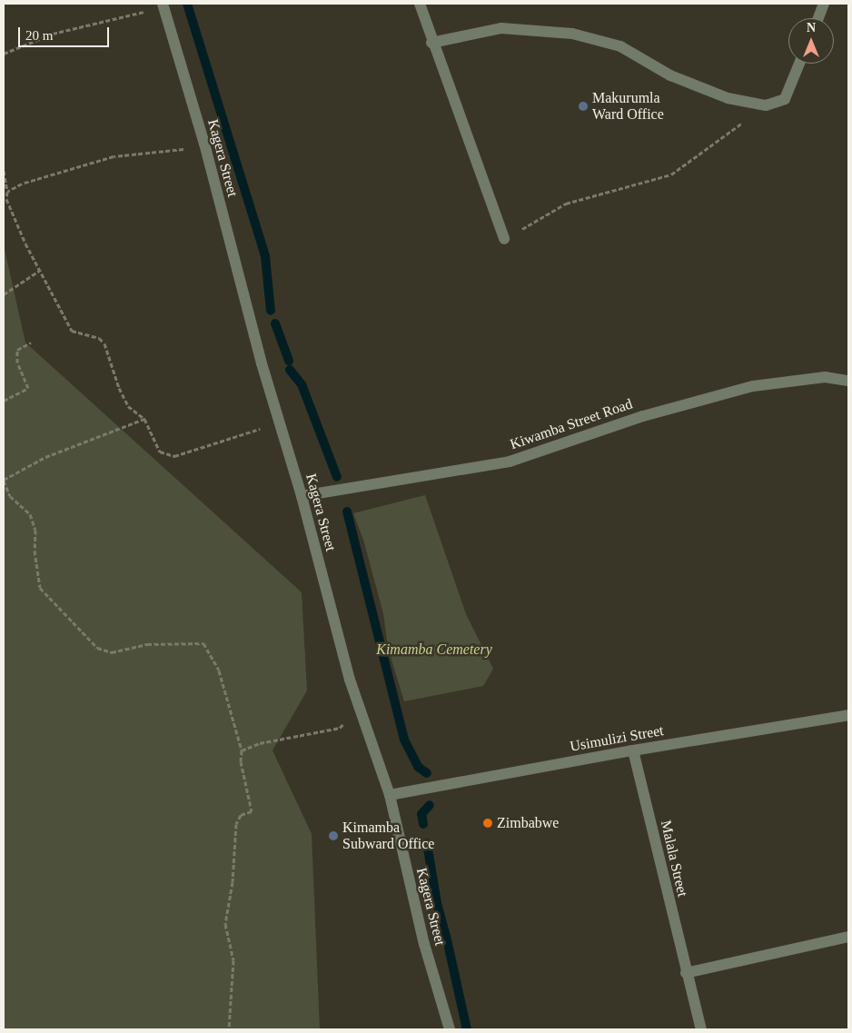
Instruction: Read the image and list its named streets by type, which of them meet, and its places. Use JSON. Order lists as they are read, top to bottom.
{
  "streets": {
    "street": [
      "Kagera Street",
      "Kiwamba Street Road",
      "Usimulizi Street",
      "Malala Street"
    ]
  },
  "crossings": [
    ["Kagera Street", "Kiwamba Street Road"],
    ["Kagera Street", "Usimulizi Street"],
    ["Usimulizi Street", "Malala Street"]
  ],
  "parks": ["Kimamba Cemetery"],
  "places": ["Makurumla Ward Office", "Zimbabwe", "Kimamba Subward Office"],
  "scale_bar": "20 m",
  "north": "top"
}
